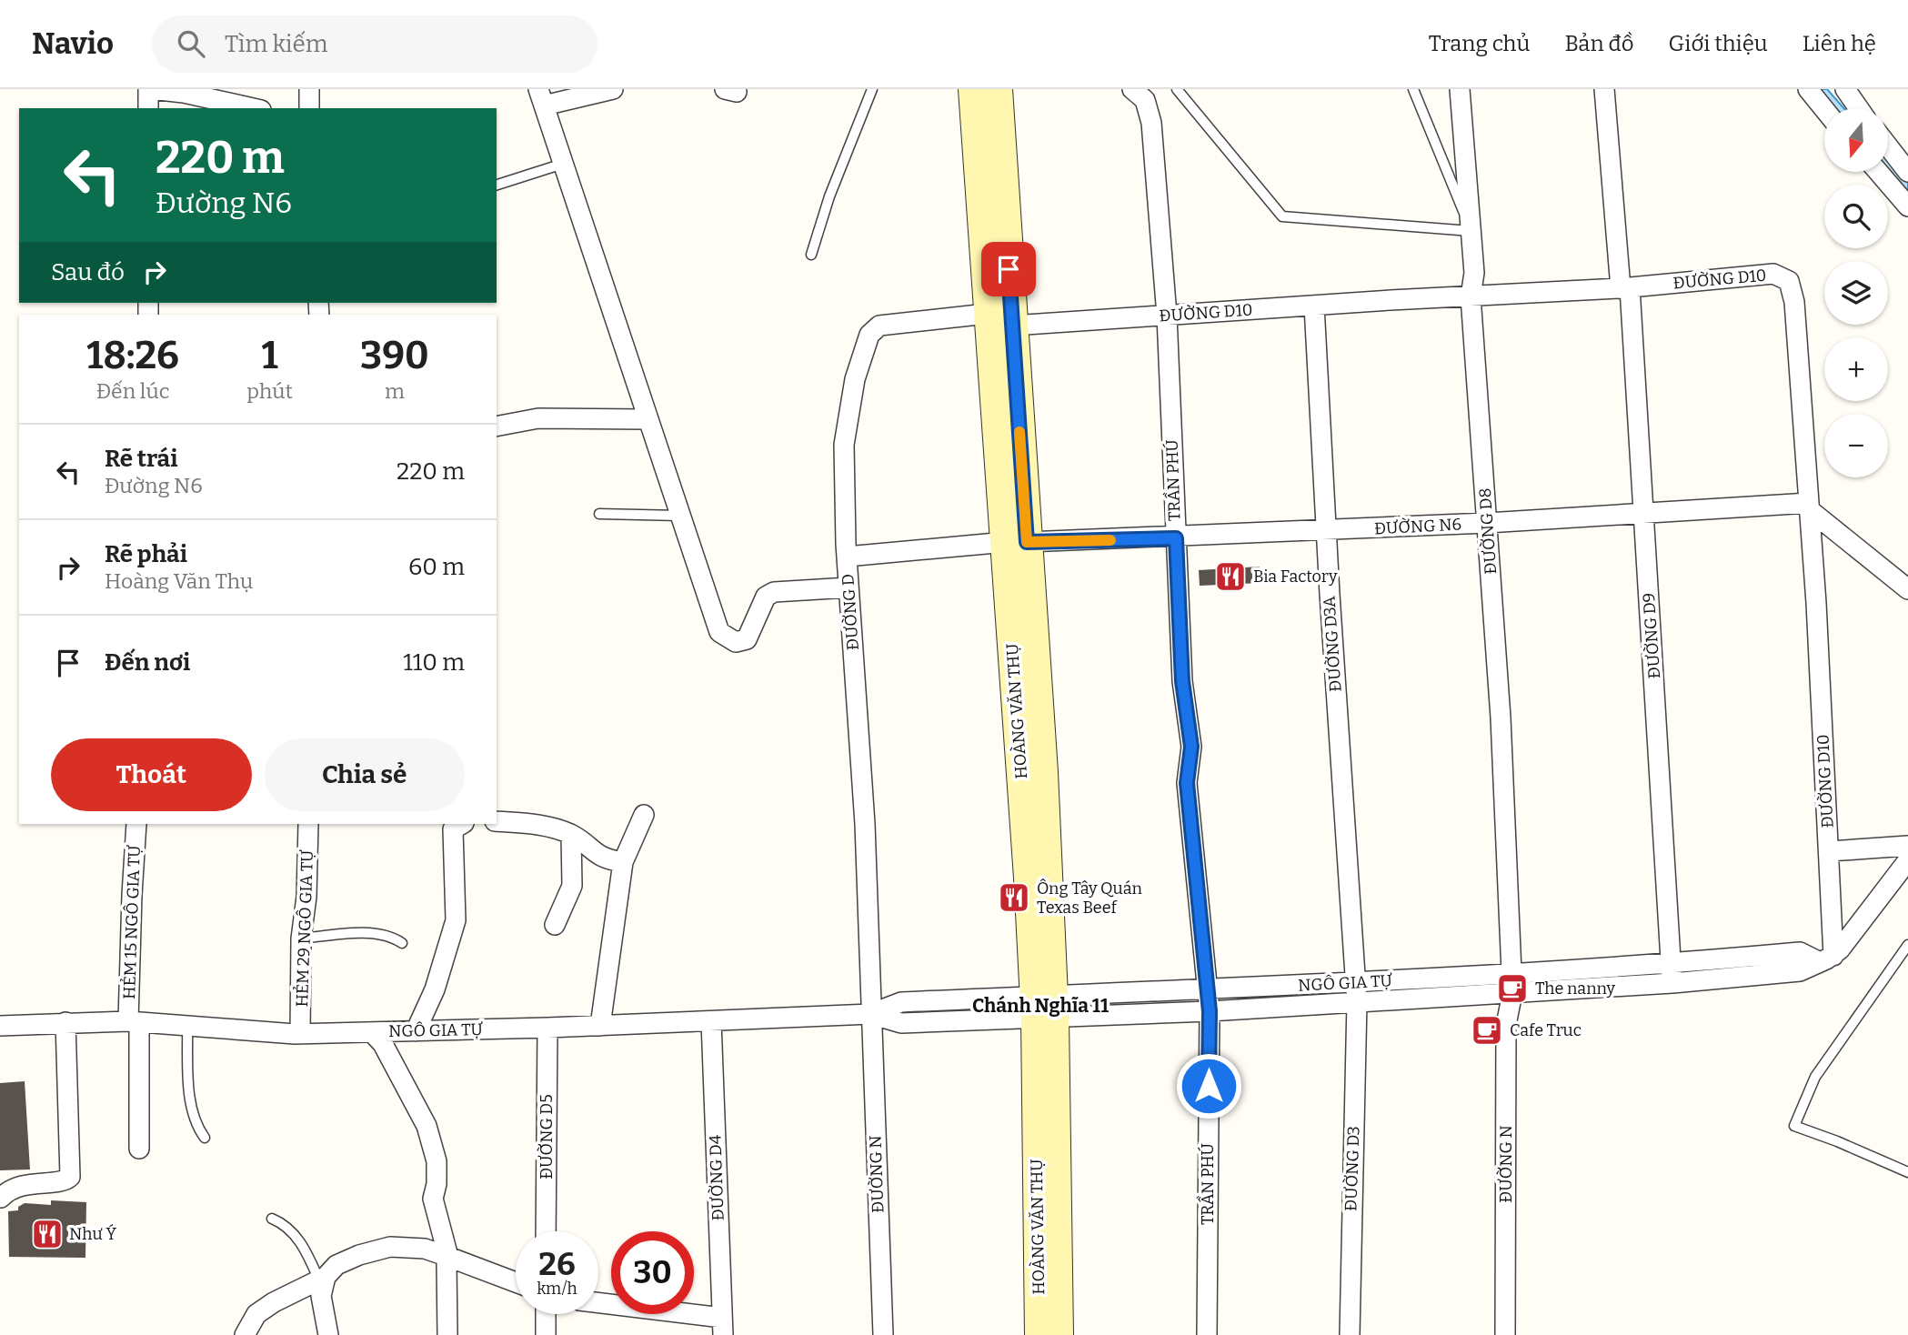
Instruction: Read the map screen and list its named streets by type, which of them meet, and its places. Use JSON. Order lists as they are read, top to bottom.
{
  "streets": {
    "street": [
      "ĐƯỜNG D10",
      "TRẦN PHÚ",
      "ĐƯỜNG N6",
      "ĐƯỜNG D8",
      "ĐƯỜNG D",
      "ĐƯỜNG D9",
      "ĐƯỜNG D3A",
      "HOÀNG VĂN THỤ",
      "HẺM 15 NGÔ GIA TỰ",
      "HẺM 29 NGÔ GIA TỰ",
      "NGÔ GIA TỰ",
      "ĐƯỜNG D5",
      "ĐƯỜNG N",
      "ĐƯỜNG D3",
      "ĐƯỜNG D4"
    ]
  },
  "crossings": [
    ["ĐƯỜNG D10", "TRẦN PHÚ"],
    ["ĐƯỜNG D10", "ĐƯỜNG N6"],
    ["ĐƯỜNG D10", "ĐƯỜNG D8"],
    ["ĐƯỜNG D10", "ĐƯỜNG D9"],
    ["ĐƯỜNG D10", "ĐƯỜNG D3A"],
    ["ĐƯỜNG D10", "HOÀNG VĂN THỤ"],
    ["ĐƯỜNG D10", "NGÔ GIA TỰ"],
    ["TRẦN PHÚ", "ĐƯỜNG N6"],
    ["TRẦN PHÚ", "NGÔ GIA TỰ"],
    ["ĐƯỜNG N6", "ĐƯỜNG D8"],
    ["ĐƯỜNG N6", "ĐƯỜNG D"],
    ["ĐƯỜNG N6", "ĐƯỜNG D9"],
    ["ĐƯỜNG N6", "ĐƯỜNG D3A"],
    ["ĐƯỜNG N6", "HOÀNG VĂN THỤ"],
    ["ĐƯỜNG D8", "NGÔ GIA TỰ"],
    ["ĐƯỜNG D8", "ĐƯỜNG N"],
    ["ĐƯỜNG D", "HOÀNG VĂN THỤ"],
    ["ĐƯỜNG D", "NGÔ GIA TỰ"],
    ["ĐƯỜNG D", "ĐƯỜNG N"],
    ["ĐƯỜNG D9", "NGÔ GIA TỰ"],
    ["ĐƯỜNG D3A", "NGÔ GIA TỰ"],
    ["ĐƯỜNG D3A", "ĐƯỜNG D3"],
    ["HOÀNG VĂN THỤ", "NGÔ GIA TỰ"],
    ["HẺM 15 NGÔ GIA TỰ", "NGÔ GIA TỰ"],
    ["HẺM 29 NGÔ GIA TỰ", "NGÔ GIA TỰ"],
    ["NGÔ GIA TỰ", "ĐƯỜNG D5"],
    ["NGÔ GIA TỰ", "ĐƯỜNG N"],
    ["NGÔ GIA TỰ", "ĐƯỜNG D3"],
    ["NGÔ GIA TỰ", "ĐƯỜNG D4"]
  ],
  "districts": ["Chánh Nghĩa 11"],
  "places": {
    "restaurant": ["Bia Factory", "Ông Tây Quán Texas Beef", "Như Ý"],
    "cafe": ["The nanny", "Cafe Truc"]
  },
  "north": "bottom",
  "page": {
    "header": "Navio",
    "search": "Tìm kiếm",
    "nav": [
      "Trang chủ",
      "Bản đồ",
      "Giới thiệu",
      "Liên hệ"
    ],
    "map_buttons": ["+", "−"],
    "turn": ["220 m", "Đường N6"],
    "then": "Sau đó",
    "eta": [
      "18:26",
      "Đến lúc",
      "1",
      "phút",
      "390",
      "m"
    ],
    "list": [
      {
        "name": "Rẽ trái",
        "note": "Đường N6",
        "value": "220 m"
      },
      {
        "name": "Rẽ phải",
        "note": "Hoàng Văn Thụ",
        "value": "60 m"
      },
      {
        "name": "Đến nơi",
        "value": "110 m"
      }
    ],
    "buttons": ["Thoát", "Chia sẻ"],
    "speed": "26 km/h",
    "limit": "30"
  }
}
